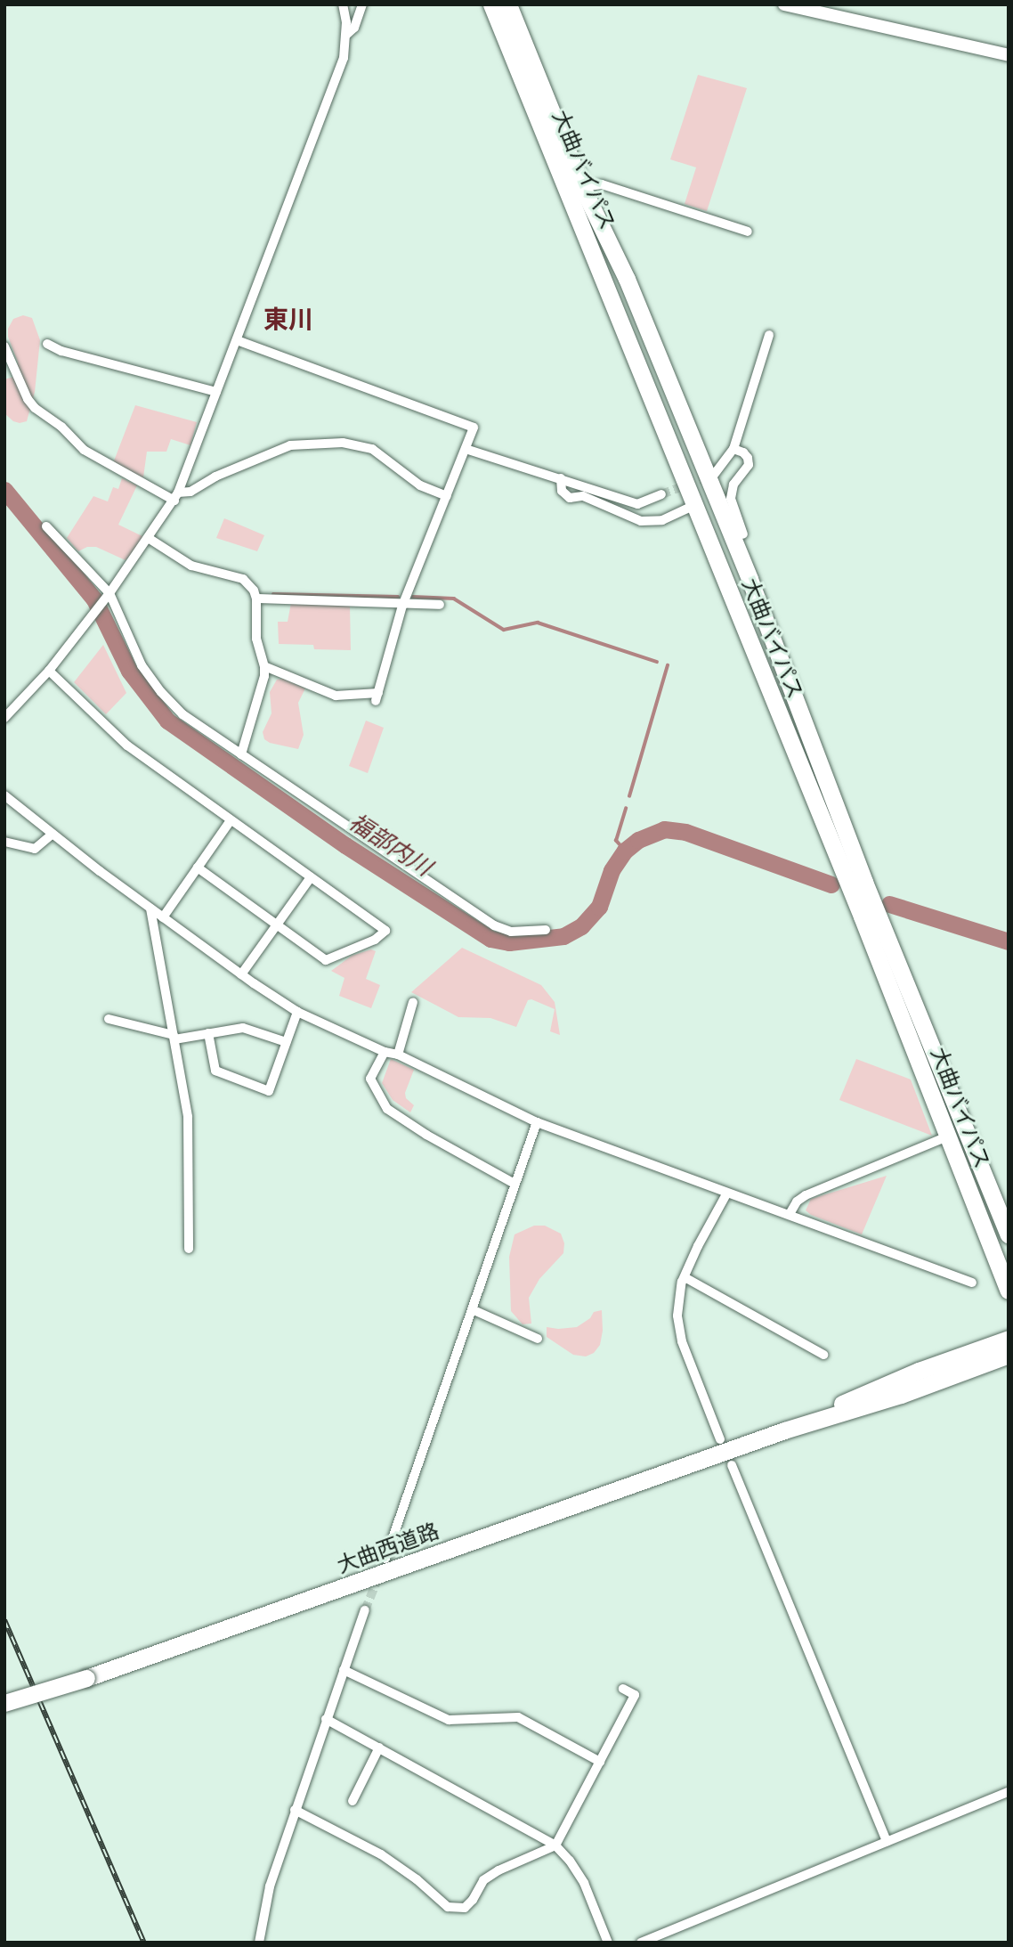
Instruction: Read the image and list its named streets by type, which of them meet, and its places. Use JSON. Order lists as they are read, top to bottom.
{
  "streets": {
    "highway": ["大曲バイパス", "大曲西道路"]
  },
  "districts": ["東川"],
  "water": ["福部内川"]
}
